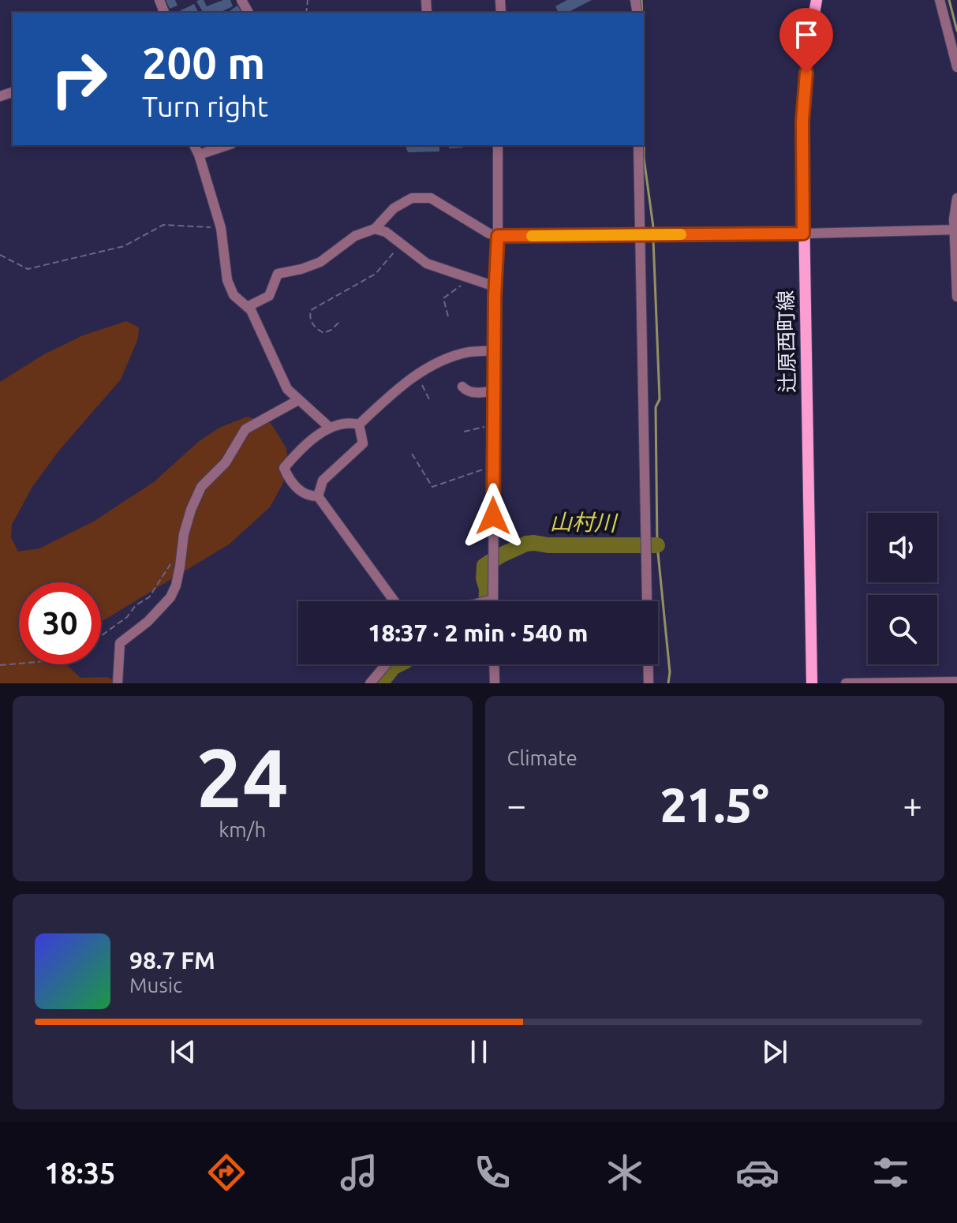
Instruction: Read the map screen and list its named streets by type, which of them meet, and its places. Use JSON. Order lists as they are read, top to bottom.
{
  "streets": {
    "main road": ["辻原西町線"]
  },
  "water": ["山村川"],
  "page": {
    "turn": ["200 m", "Turn right"],
    "limit": "30",
    "trip": "18:37 · 2 min · 540 m",
    "tile": [
      ["24", "km/h"],
      "Climate"
    ],
    "heat": ["−", "21.5°", "+"],
    "song": ["98.7 FM", "Music"],
    "tabs": "18:35"
  }
}
